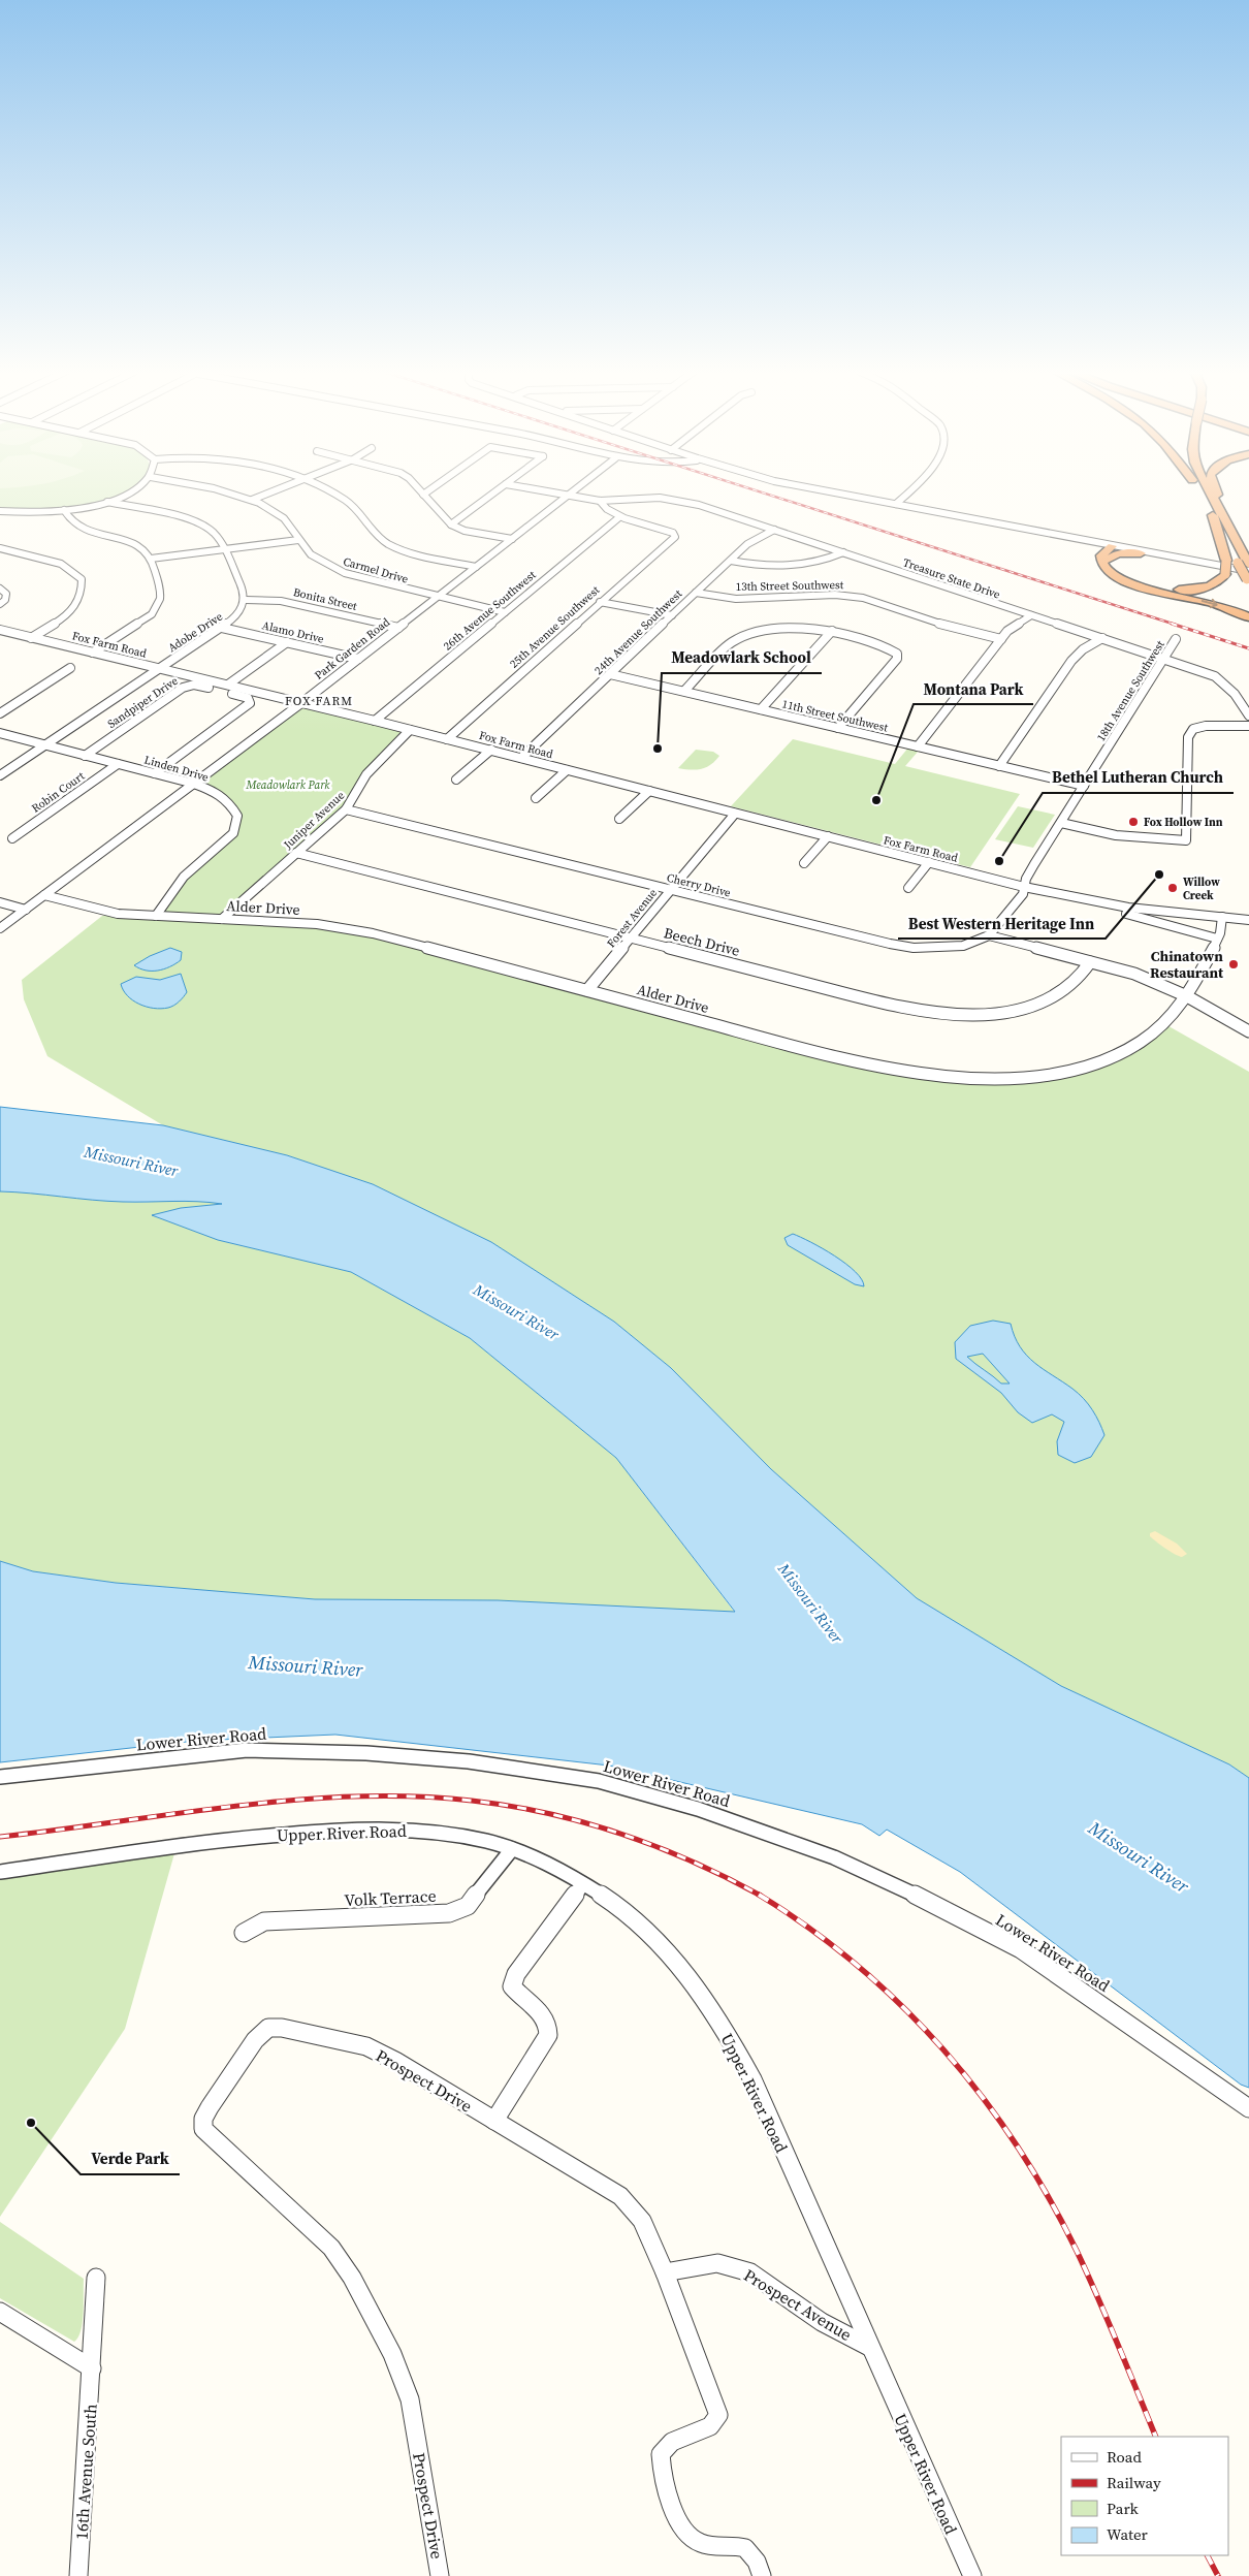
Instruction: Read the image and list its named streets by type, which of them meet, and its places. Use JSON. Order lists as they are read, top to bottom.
{
  "streets": {
    "street": [
      "Carmel Drive",
      "Treasure State Drive",
      "13th Street Southwest",
      "Bonita Street",
      "26th Avenue Southwest",
      "25th Avenue Southwest",
      "Adobe Drive",
      "Alamo Drive",
      "24th Avenue Southwest",
      "Fox Farm Road",
      "Park Garden Road",
      "18th Avenue Southwest",
      "Sandpiper Drive",
      "11th Street Southwest",
      "Linden Drive",
      "Robin Court",
      "Juniper Avenue",
      "Cherry Drive",
      "Alder Drive",
      "Forest Avenue",
      "Beech Drive",
      "Lower River Road",
      "Upper River Road",
      "Volk Terrace",
      "Prospect Drive",
      "Prospect Avenue",
      "16th Avenue South"
    ]
  },
  "crossings": [
    ["Carmel Drive", "26th Avenue Southwest"],
    ["Carmel Drive", "Park Garden Road"],
    ["Treasure State Drive", "24th Avenue Southwest"],
    ["Treasure State Drive", "Park Garden Road"],
    ["Treasure State Drive", "18th Avenue Southwest"],
    ["13th Street Southwest", "24th Avenue Southwest"],
    ["Bonita Street", "Adobe Drive"],
    ["Bonita Street", "Park Garden Road"],
    ["26th Avenue Southwest", "25th Avenue Southwest"],
    ["26th Avenue Southwest", "Fox Farm Road"],
    ["25th Avenue Southwest", "Fox Farm Road"],
    ["Adobe Drive", "Alamo Drive"],
    ["Adobe Drive", "Fox Farm Road"],
    ["Adobe Drive", "Linden Drive"],
    ["Alamo Drive", "Park Garden Road"],
    ["24th Avenue Southwest", "Fox Farm Road"],
    ["24th Avenue Southwest", "11th Street Southwest"],
    ["Fox Farm Road", "Park Garden Road"],
    ["Fox Farm Road", "18th Avenue Southwest"],
    ["Fox Farm Road", "Juniper Avenue"],
    ["Fox Farm Road", "Cherry Drive"],
    ["Fox Farm Road", "Alder Drive"],
    ["Fox Farm Road", "Forest Avenue"],
    ["Park Garden Road", "Linden Drive"],
    ["Park Garden Road", "Alder Drive"],
    ["18th Avenue Southwest", "11th Street Southwest"],
    ["18th Avenue Southwest", "Cherry Drive"],
    ["Sandpiper Drive", "Linden Drive"],
    ["Linden Drive", "Robin Court"],
    ["Linden Drive", "Alder Drive"],
    ["Juniper Avenue", "Cherry Drive"],
    ["Juniper Avenue", "Alder Drive"],
    ["Juniper Avenue", "Beech Drive"],
    ["Cherry Drive", "Forest Avenue"],
    ["Alder Drive", "Forest Avenue"],
    ["Forest Avenue", "Beech Drive"],
    ["Upper River Road", "Volk Terrace"],
    ["Upper River Road", "Prospect Avenue"],
    ["Prospect Drive", "Prospect Avenue"]
  ],
  "districts": ["FOX FARM"],
  "water": ["Missouri River"],
  "parks": ["Meadowlark Park"],
  "places": [
    "Meadowlark School",
    "Montana Park",
    "Fox Hollow Inn",
    "Bethel Lutheran Church",
    "Best Western Heritage Inn",
    "Willow Creek",
    "Chinatown Restaurant",
    "Verde Park"
  ],
  "legend": [
    "Road",
    "Railway",
    "Park",
    "Water"
  ]
}
